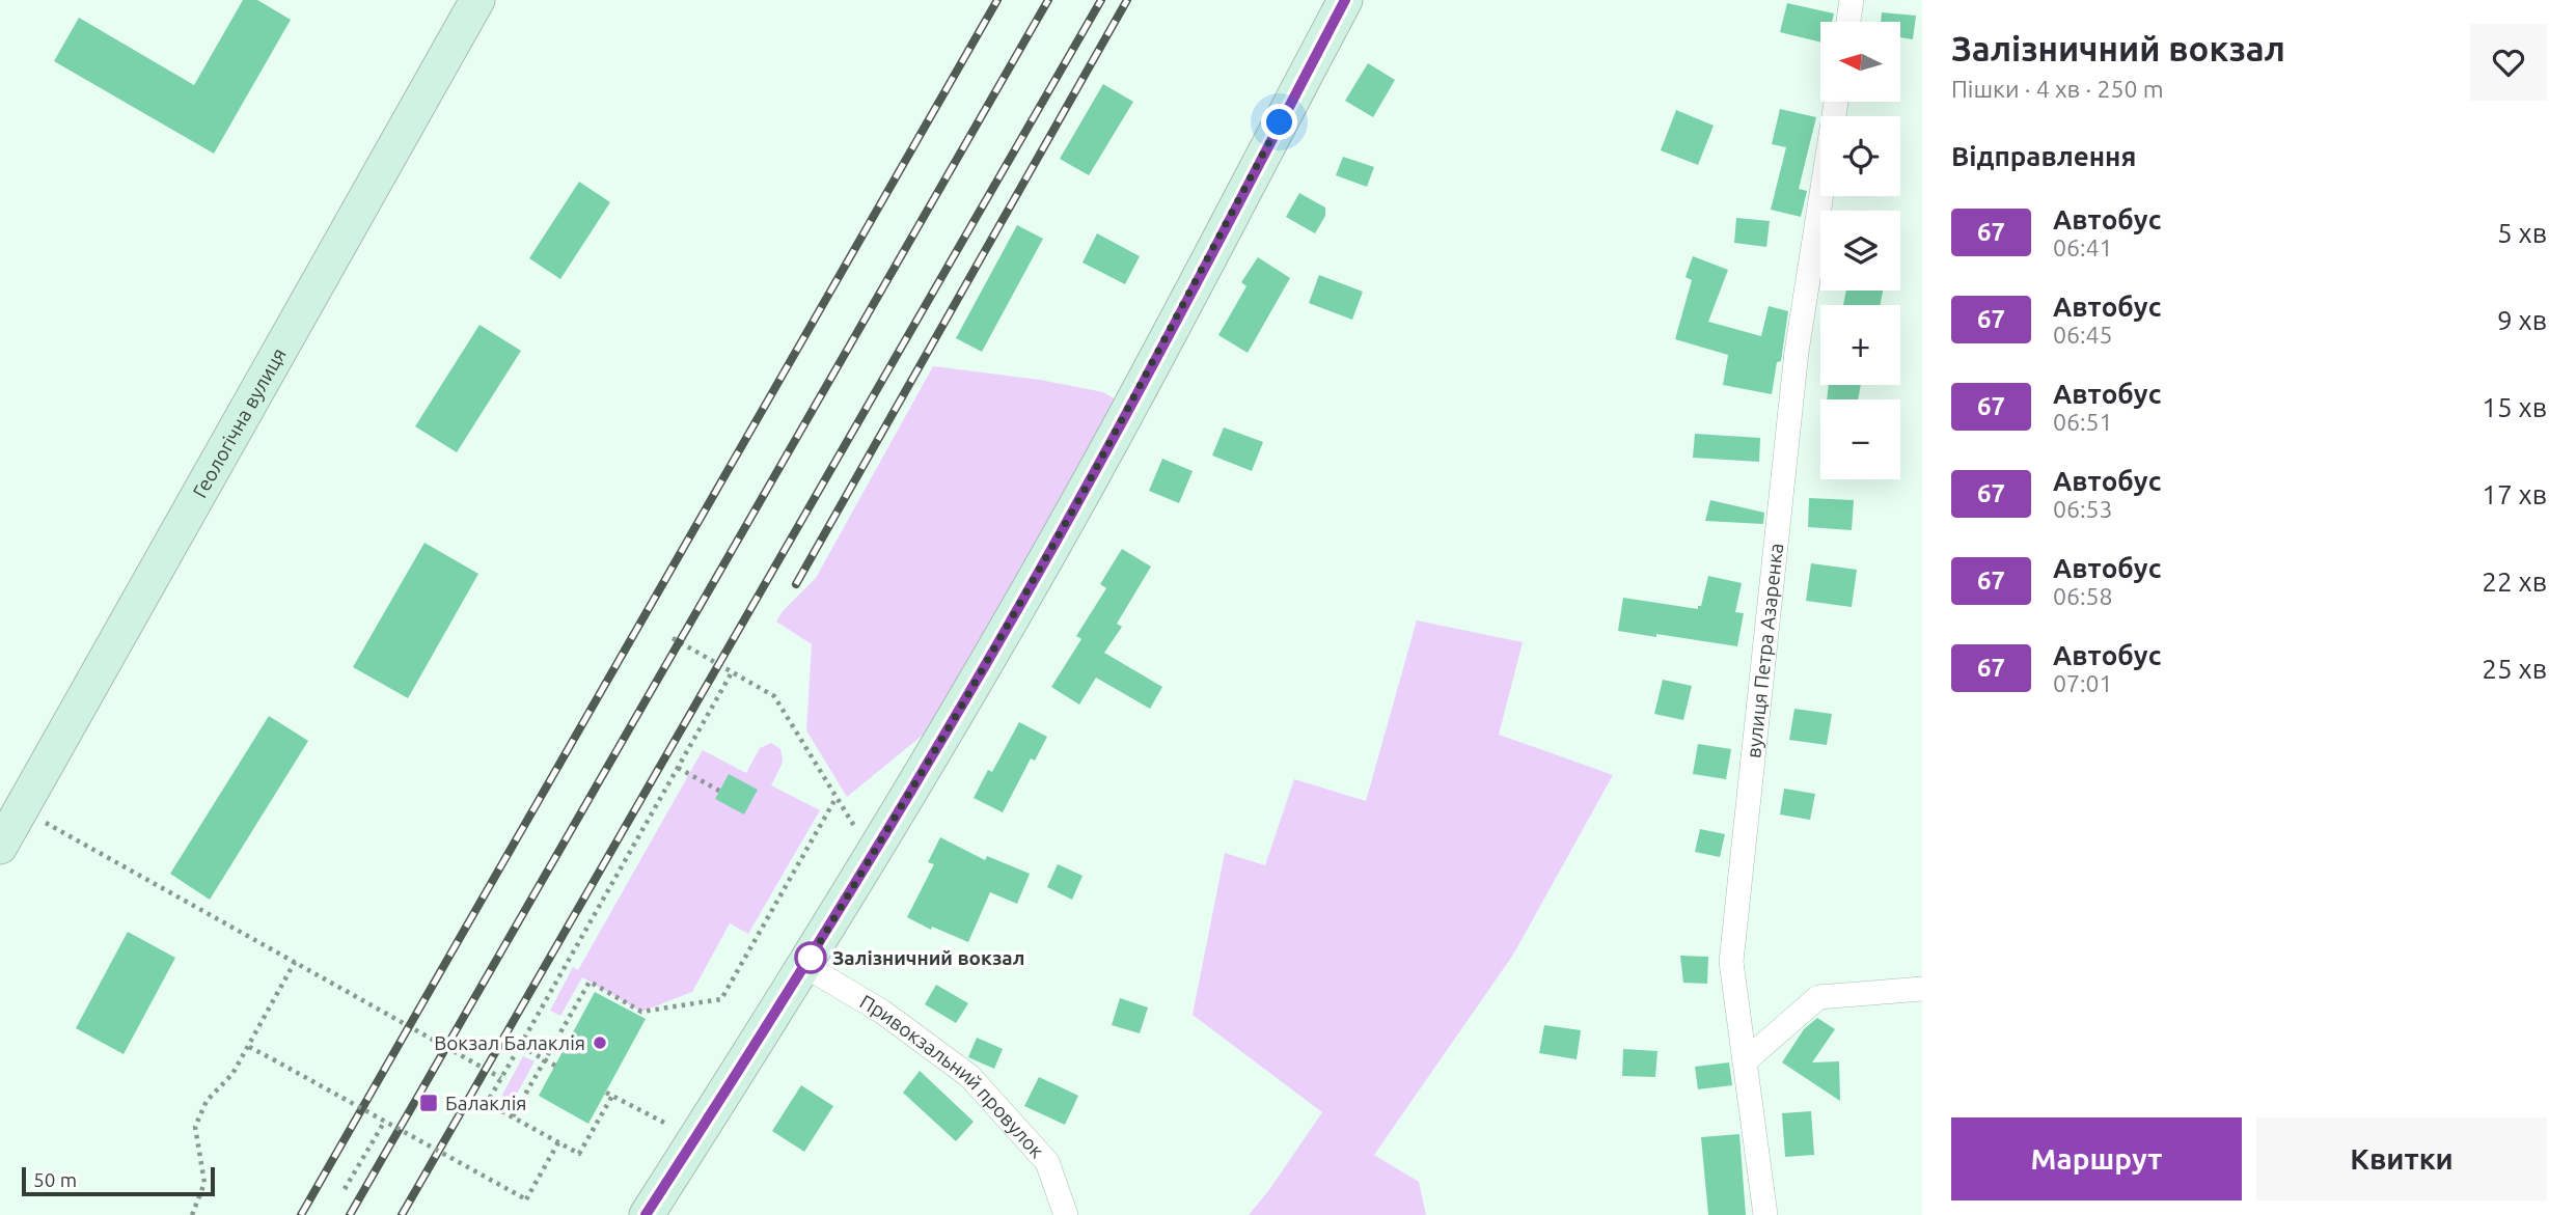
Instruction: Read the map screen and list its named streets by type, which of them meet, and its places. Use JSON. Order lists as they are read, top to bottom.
{
  "streets": {
    "street": ["Геологічна вулиця", "вулиця Петра Азаренка", "Привокзальний провулок"]
  },
  "places": {
    "other": ["Залізничний вокзал", "Вокзал Балаклія"],
    "transit": ["Балаклія"]
  },
  "lines": ["bus line 67"],
  "scale_bar": "50 m",
  "north": "left",
  "page": {
    "heading": [
      ["Залізничний вокзал", "Пішки · 4 хв · 250 m"],
      "Відправлення"
    ],
    "map_buttons": ["+", "−"],
    "list": [
      {
        "mark": "67",
        "name": "Автобус",
        "note": "06:41",
        "value": "5 хв"
      },
      {
        "mark": "67",
        "name": "Автобус",
        "note": "06:45",
        "value": "9 хв"
      },
      {
        "mark": "67",
        "name": "Автобус",
        "note": "06:51",
        "value": "15 хв"
      },
      {
        "mark": "67",
        "name": "Автобус",
        "note": "06:53",
        "value": "17 хв"
      },
      {
        "mark": "67",
        "name": "Автобус",
        "note": "06:58",
        "value": "22 хв"
      },
      {
        "mark": "67",
        "name": "Автобус",
        "note": "07:01",
        "value": "25 хв"
      }
    ],
    "buttons": ["Маршрут", "Квитки"],
    "scale": "50 m"
  }
}
